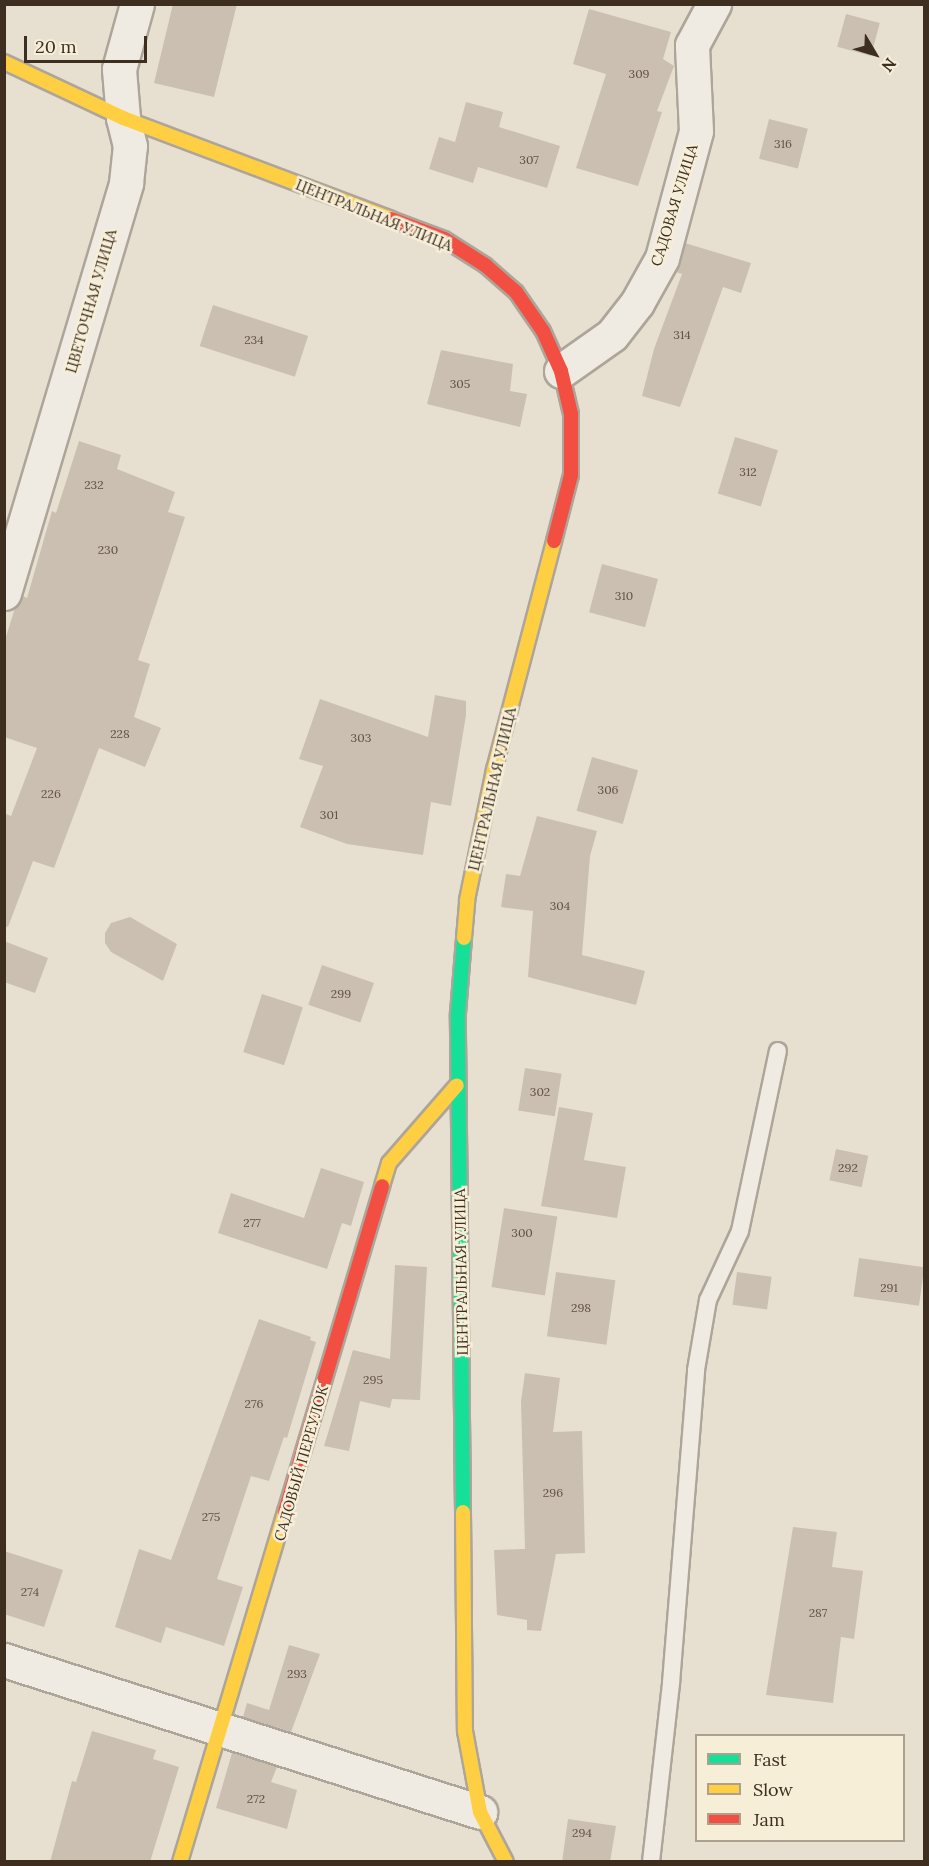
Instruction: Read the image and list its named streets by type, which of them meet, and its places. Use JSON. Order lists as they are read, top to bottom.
{
  "streets": {
    "street": [
      "САДОВАЯ УЛИЦА",
      "ЦЕНТРАЛЬНАЯ УЛИЦА",
      "ЦВЕТОЧНАЯ УЛИЦА",
      "САДОВЫЙ ПЕРЕУЛОК"
    ]
  },
  "crossings": [
    ["САДОВАЯ УЛИЦА", "ЦЕНТРАЛЬНАЯ УЛИЦА"],
    ["ЦЕНТРАЛЬНАЯ УЛИЦА", "ЦВЕТОЧНАЯ УЛИЦА"],
    ["ЦЕНТРАЛЬНАЯ УЛИЦА", "САДОВЫЙ ПЕРЕУЛОК"]
  ],
  "house_numbers": [
    "309",
    "316",
    "307",
    "314",
    "234",
    "305",
    "312",
    "232",
    "230",
    "310",
    "228",
    "303",
    "306",
    "226",
    "301",
    "304",
    "299",
    "302",
    "292",
    "277",
    "300",
    "291",
    "298",
    "295",
    "276",
    "296",
    "275",
    "274",
    "287",
    "293",
    "272",
    "294"
  ],
  "legend": ["Fast", "Slow", "Jam"],
  "scale_bar": "20 m",
  "north": "bottom right"
}
